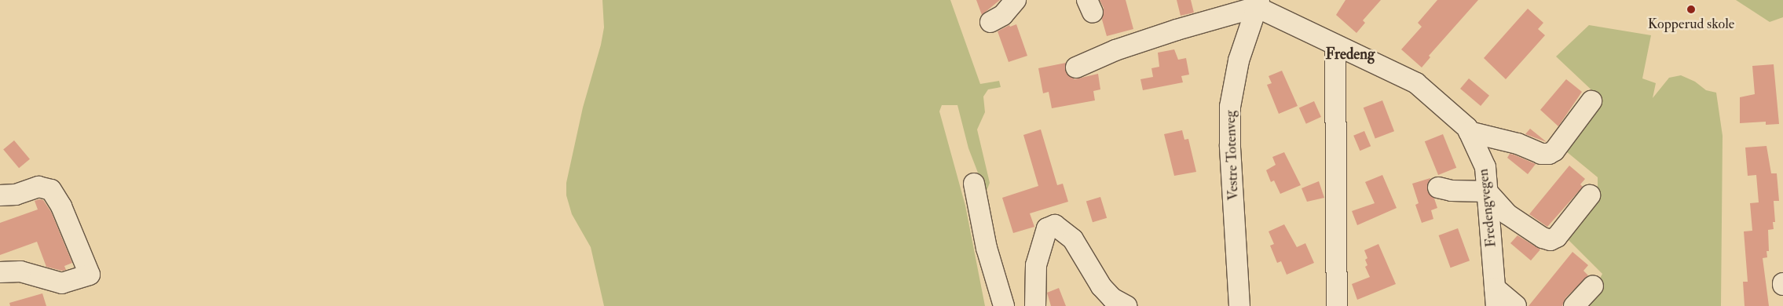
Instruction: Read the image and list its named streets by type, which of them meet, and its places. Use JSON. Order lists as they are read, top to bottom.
{
  "streets": {
    "street": ["Vestre Totenveg", "Fredengvegen"]
  },
  "crossings": [
    ["Vestre Totenveg", "Fredengvegen"]
  ],
  "districts": ["Fredeng"],
  "places": ["Kopperud skole"]
}
